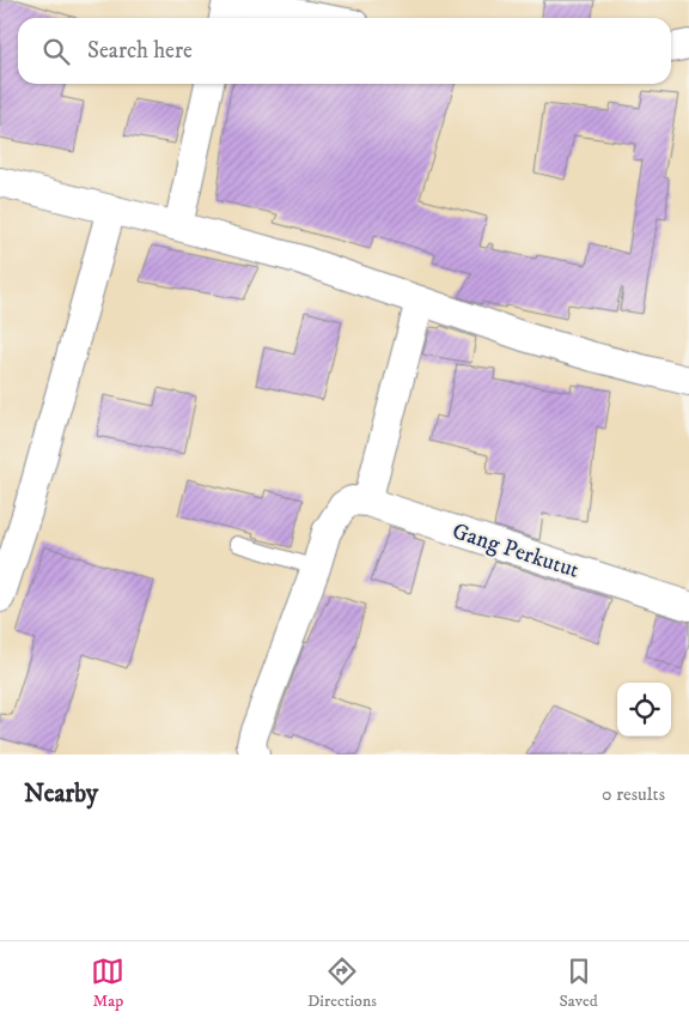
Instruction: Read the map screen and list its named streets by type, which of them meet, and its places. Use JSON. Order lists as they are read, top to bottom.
{
  "streets": {
    "street": ["Gang Perkutut"]
  },
  "page": {
    "search": "Search here",
    "heading": ["Nearby", "0 results"],
    "nav": ["Map", "Directions", "Saved"]
  }
}
